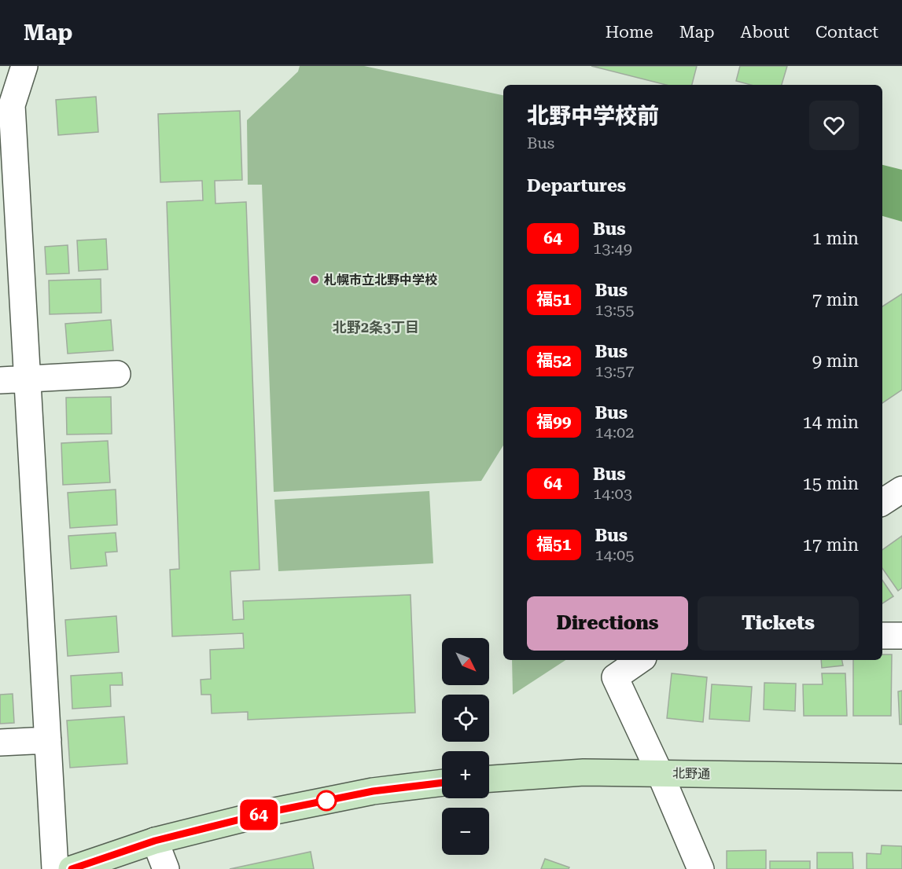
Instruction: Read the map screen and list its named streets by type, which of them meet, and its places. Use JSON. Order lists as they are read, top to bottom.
{
  "streets": {
    "street": ["北野通"]
  },
  "districts": ["北野2条3丁目"],
  "places": ["札幌市立北野中学校"],
  "lines": ["bus line 64"],
  "north": "bottom right",
  "page": {
    "header": "Map",
    "nav": [
      "Home",
      "Map",
      "About",
      "Contact"
    ],
    "on_map": "64",
    "heading": [
      ["北野中学校前", "Bus"],
      "Departures"
    ],
    "list": [
      {
        "mark": "64",
        "name": "Bus",
        "note": "13:49",
        "value": "1 min"
      },
      {
        "mark": "福51",
        "name": "Bus",
        "note": "13:55",
        "value": "7 min"
      },
      {
        "mark": "福52",
        "name": "Bus",
        "note": "13:57",
        "value": "9 min"
      },
      {
        "mark": "福99",
        "name": "Bus",
        "note": "14:02",
        "value": "14 min"
      },
      {
        "mark": "64",
        "name": "Bus",
        "note": "14:03",
        "value": "15 min"
      },
      {
        "mark": "福51",
        "name": "Bus",
        "note": "14:05",
        "value": "17 min"
      }
    ],
    "buttons": ["Directions", "Tickets"],
    "map_buttons": ["+", "−"]
  }
}
